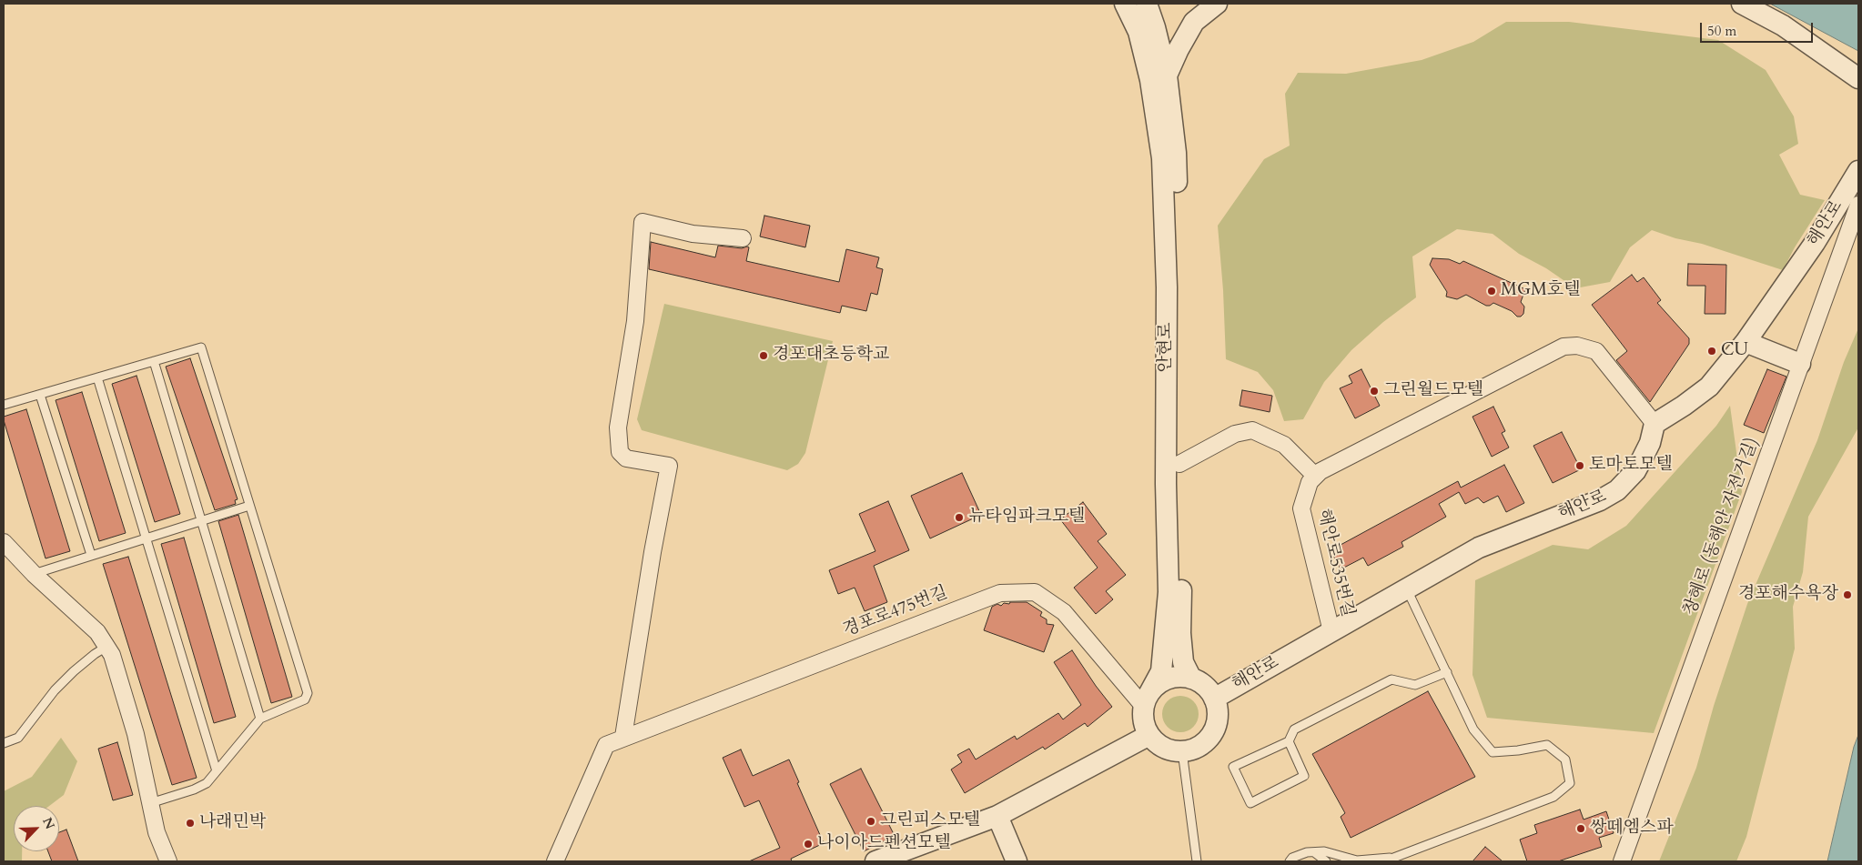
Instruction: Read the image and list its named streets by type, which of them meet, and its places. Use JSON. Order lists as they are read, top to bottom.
{
  "streets": {
    "street": [
      "해안로",
      "안현로",
      "창혜로 (동해안 자전거길)",
      "해안로535번길",
      "경포로475번길"
    ]
  },
  "crossings": [
    ["해안로", "안현로"],
    ["해안로", "해안로535번길"],
    ["해안로", "경포로475번길"],
    ["안현로", "경포로475번길"]
  ],
  "places": [
    "MGM호텔",
    "CU",
    "경포대초등학교",
    "그린월드모텔",
    "토마토모텔",
    "뉴타임파크모텔",
    "경포해수욕장",
    "그린피스모텔",
    "나래민박",
    "쌍떼엠스파",
    "나이아드펜션모텔"
  ],
  "scale_bar": "50 m",
  "north": "top right"
}
